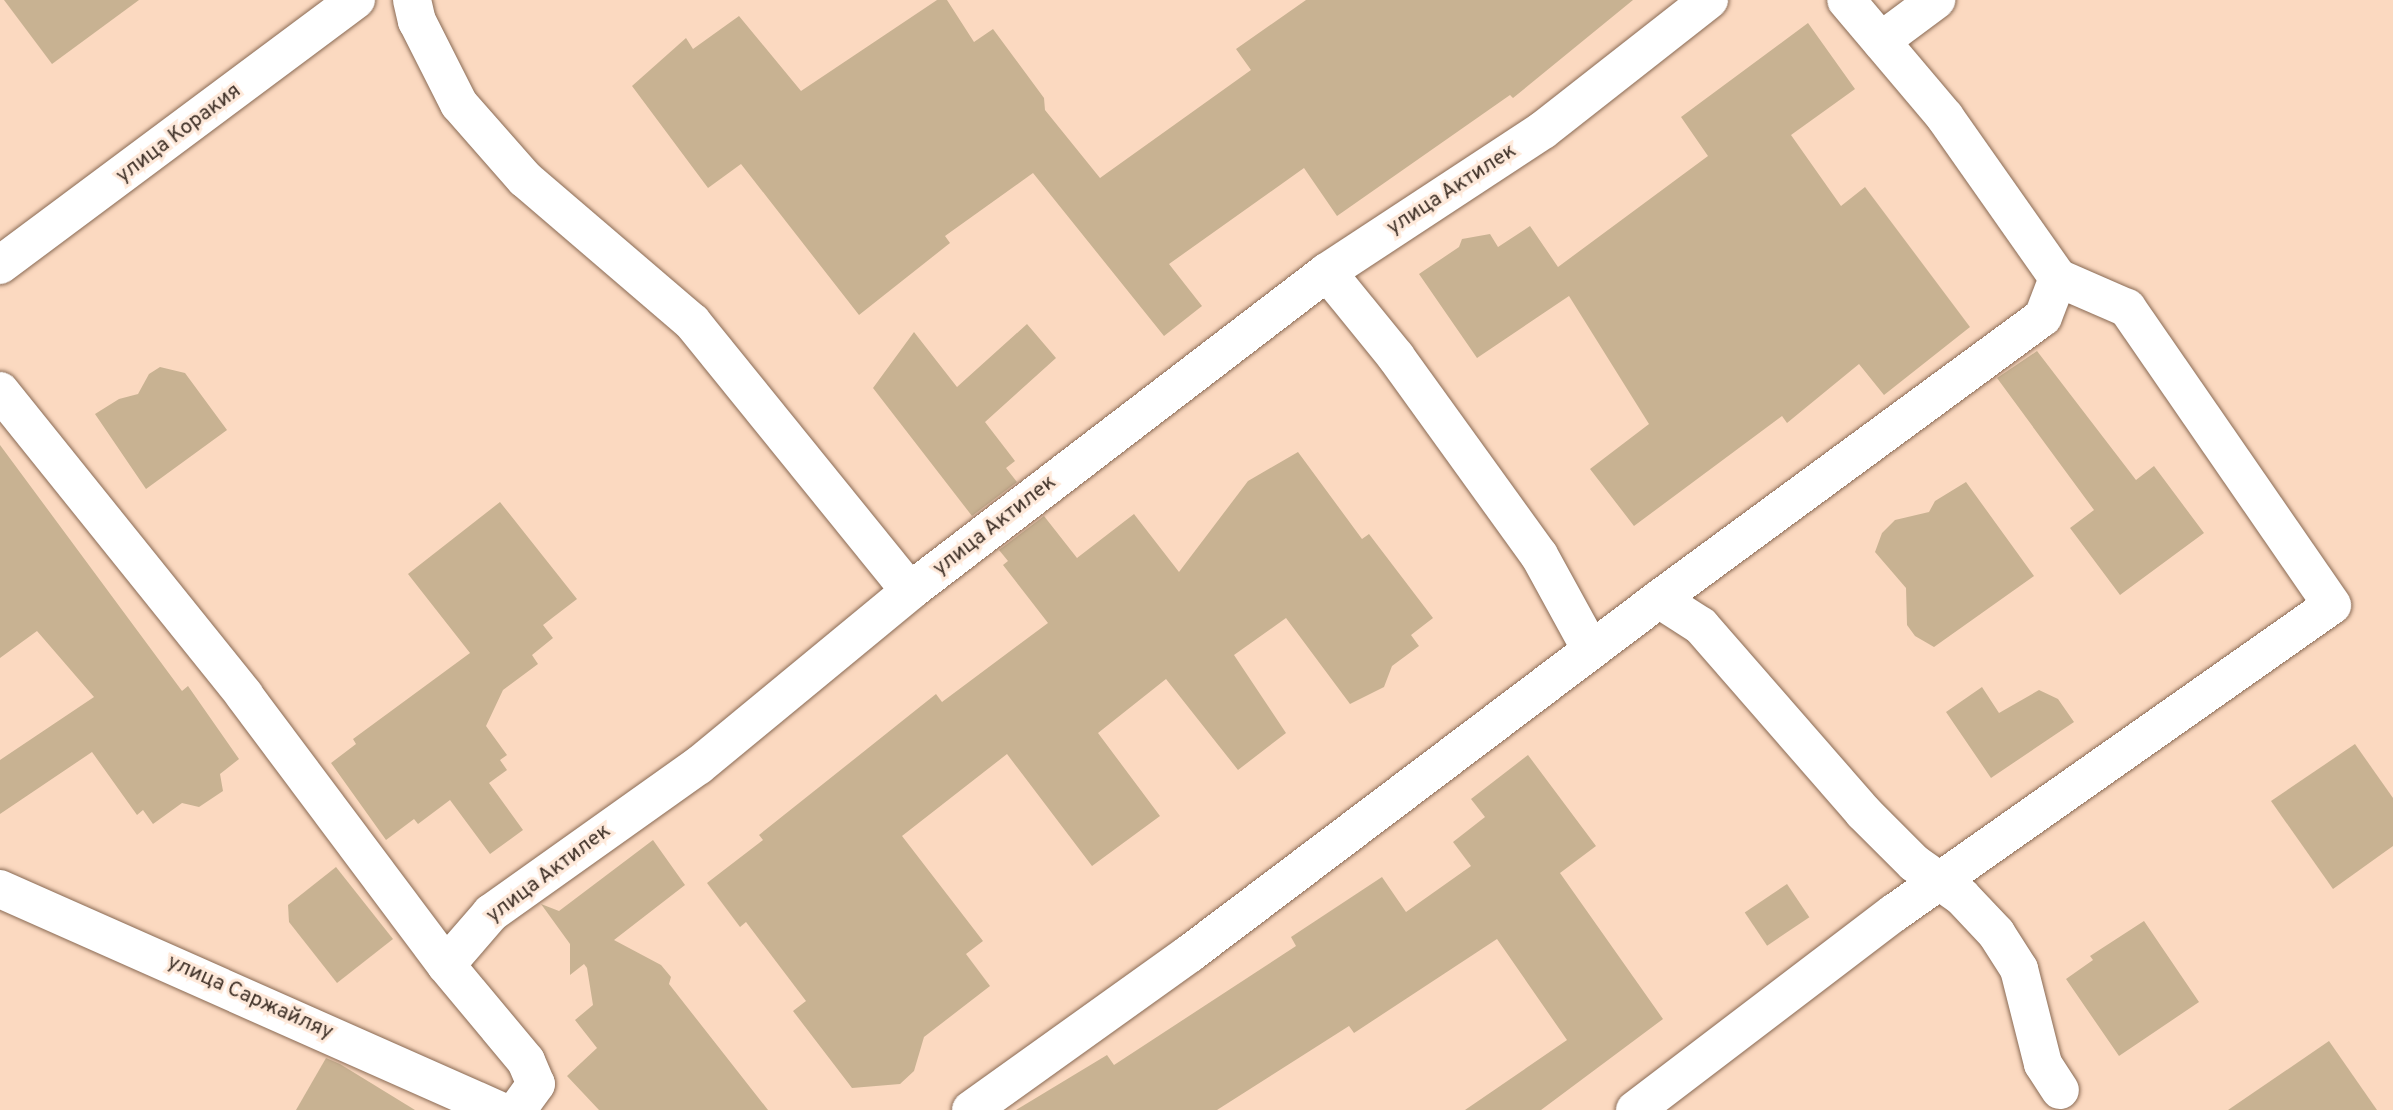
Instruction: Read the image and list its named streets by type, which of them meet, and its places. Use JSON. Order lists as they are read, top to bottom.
{
  "streets": {
    "street": ["улица Коракия", "улица Актилек", "улица Саржайляу"]
  }
}
